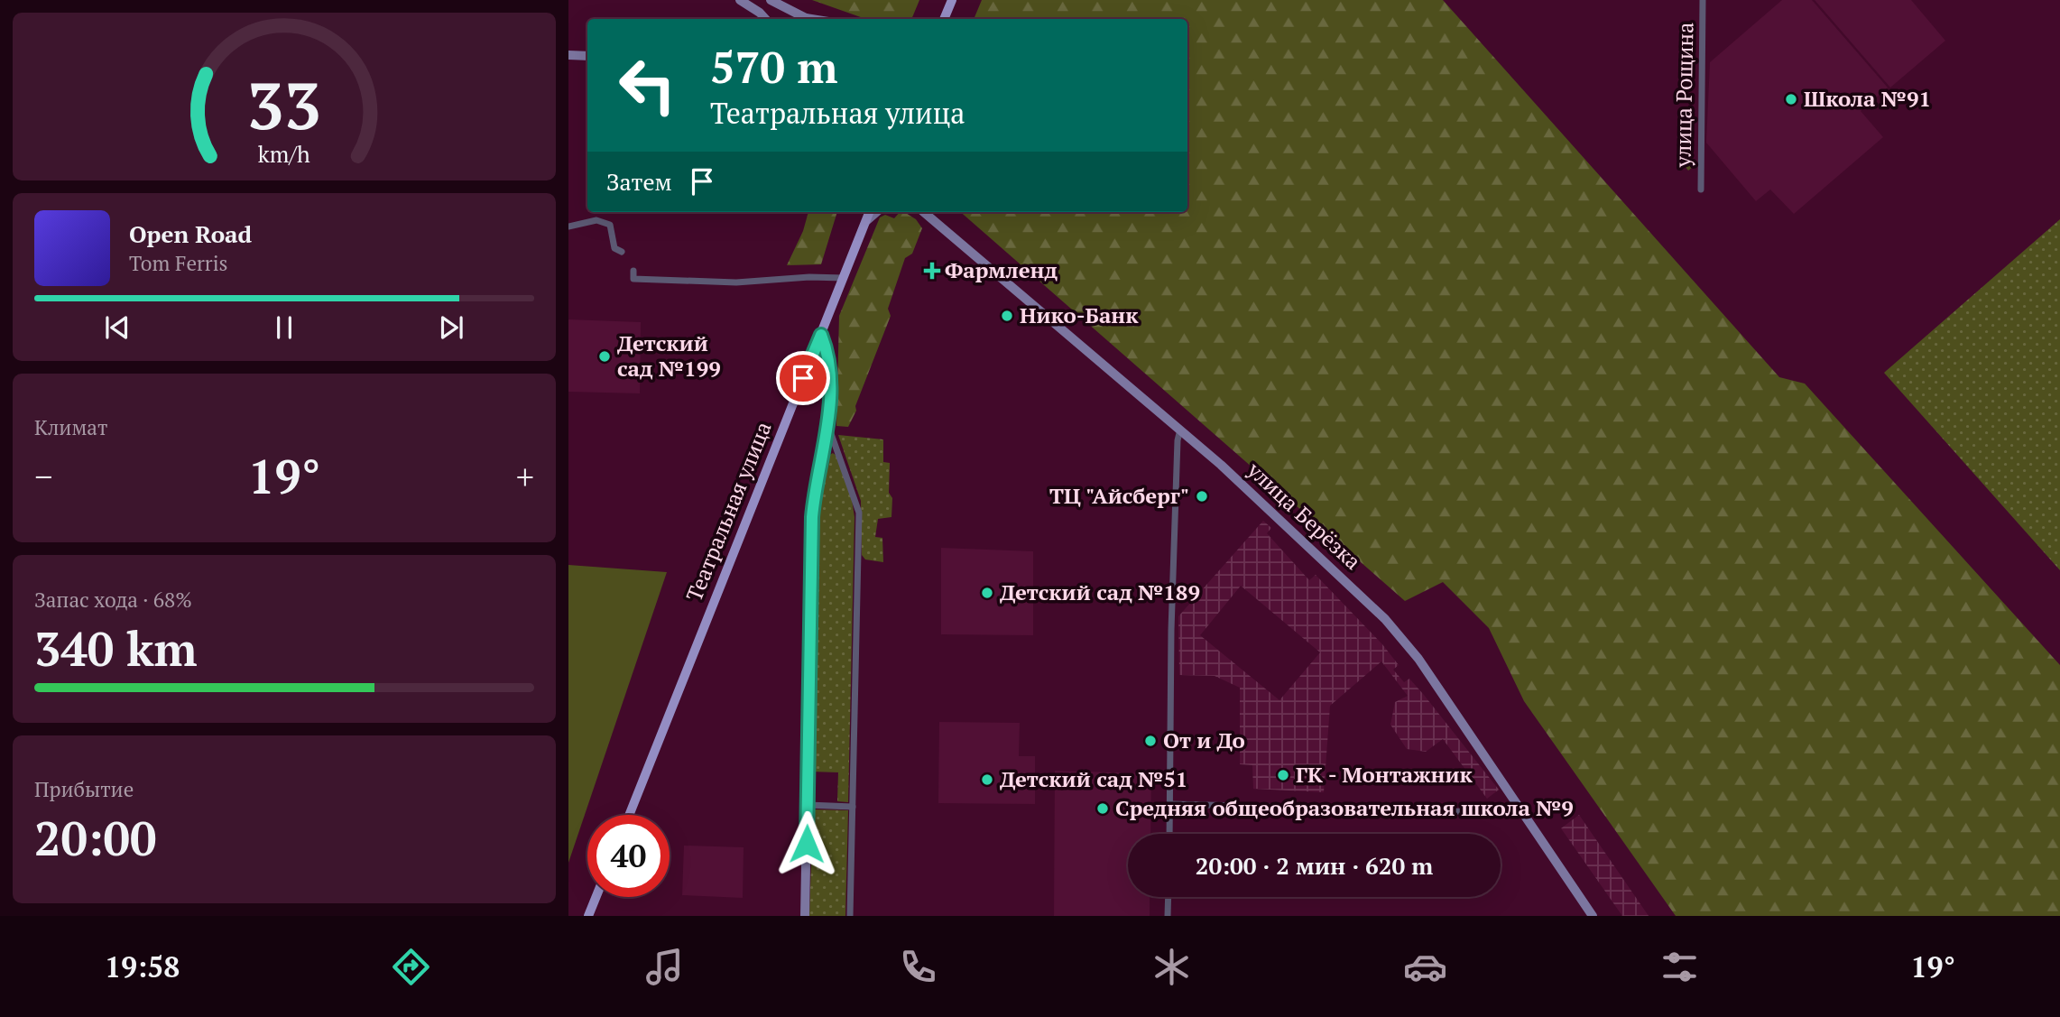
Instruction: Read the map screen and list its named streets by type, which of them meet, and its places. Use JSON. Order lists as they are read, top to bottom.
{
  "streets": {
    "main road": ["Театральная улица", "улица Берёзка"],
    "street": ["улица Рощина"]
  },
  "places": {
    "other": [
      "Школа №91",
      "Нико-Банк",
      "Детский сад №199",
      "ТЦ \"Айсберг\"",
      "Детский сад №189",
      "От и До",
      "ГК - Монтажник",
      "Детский сад №51",
      "Средняя общеобразовательная школа №9"
    ],
    "health": ["Фармленд"]
  },
  "page": {
    "turn": ["570 m", "Театральная улица"],
    "then": "Затем",
    "song": ["Open Road", "Tom Ferris"],
    "tile": [
      "Климат",
      ["Запас хода · 68%", "340 km"],
      ["Прибытие", "20:00"]
    ],
    "heat": ["−", "19°", "+"],
    "limit": "40",
    "trip": "20:00 · 2 мин · 620 m",
    "tabs": ["19:58", "19°"],
    "gauge": ["33", "km/h"]
  }
}
